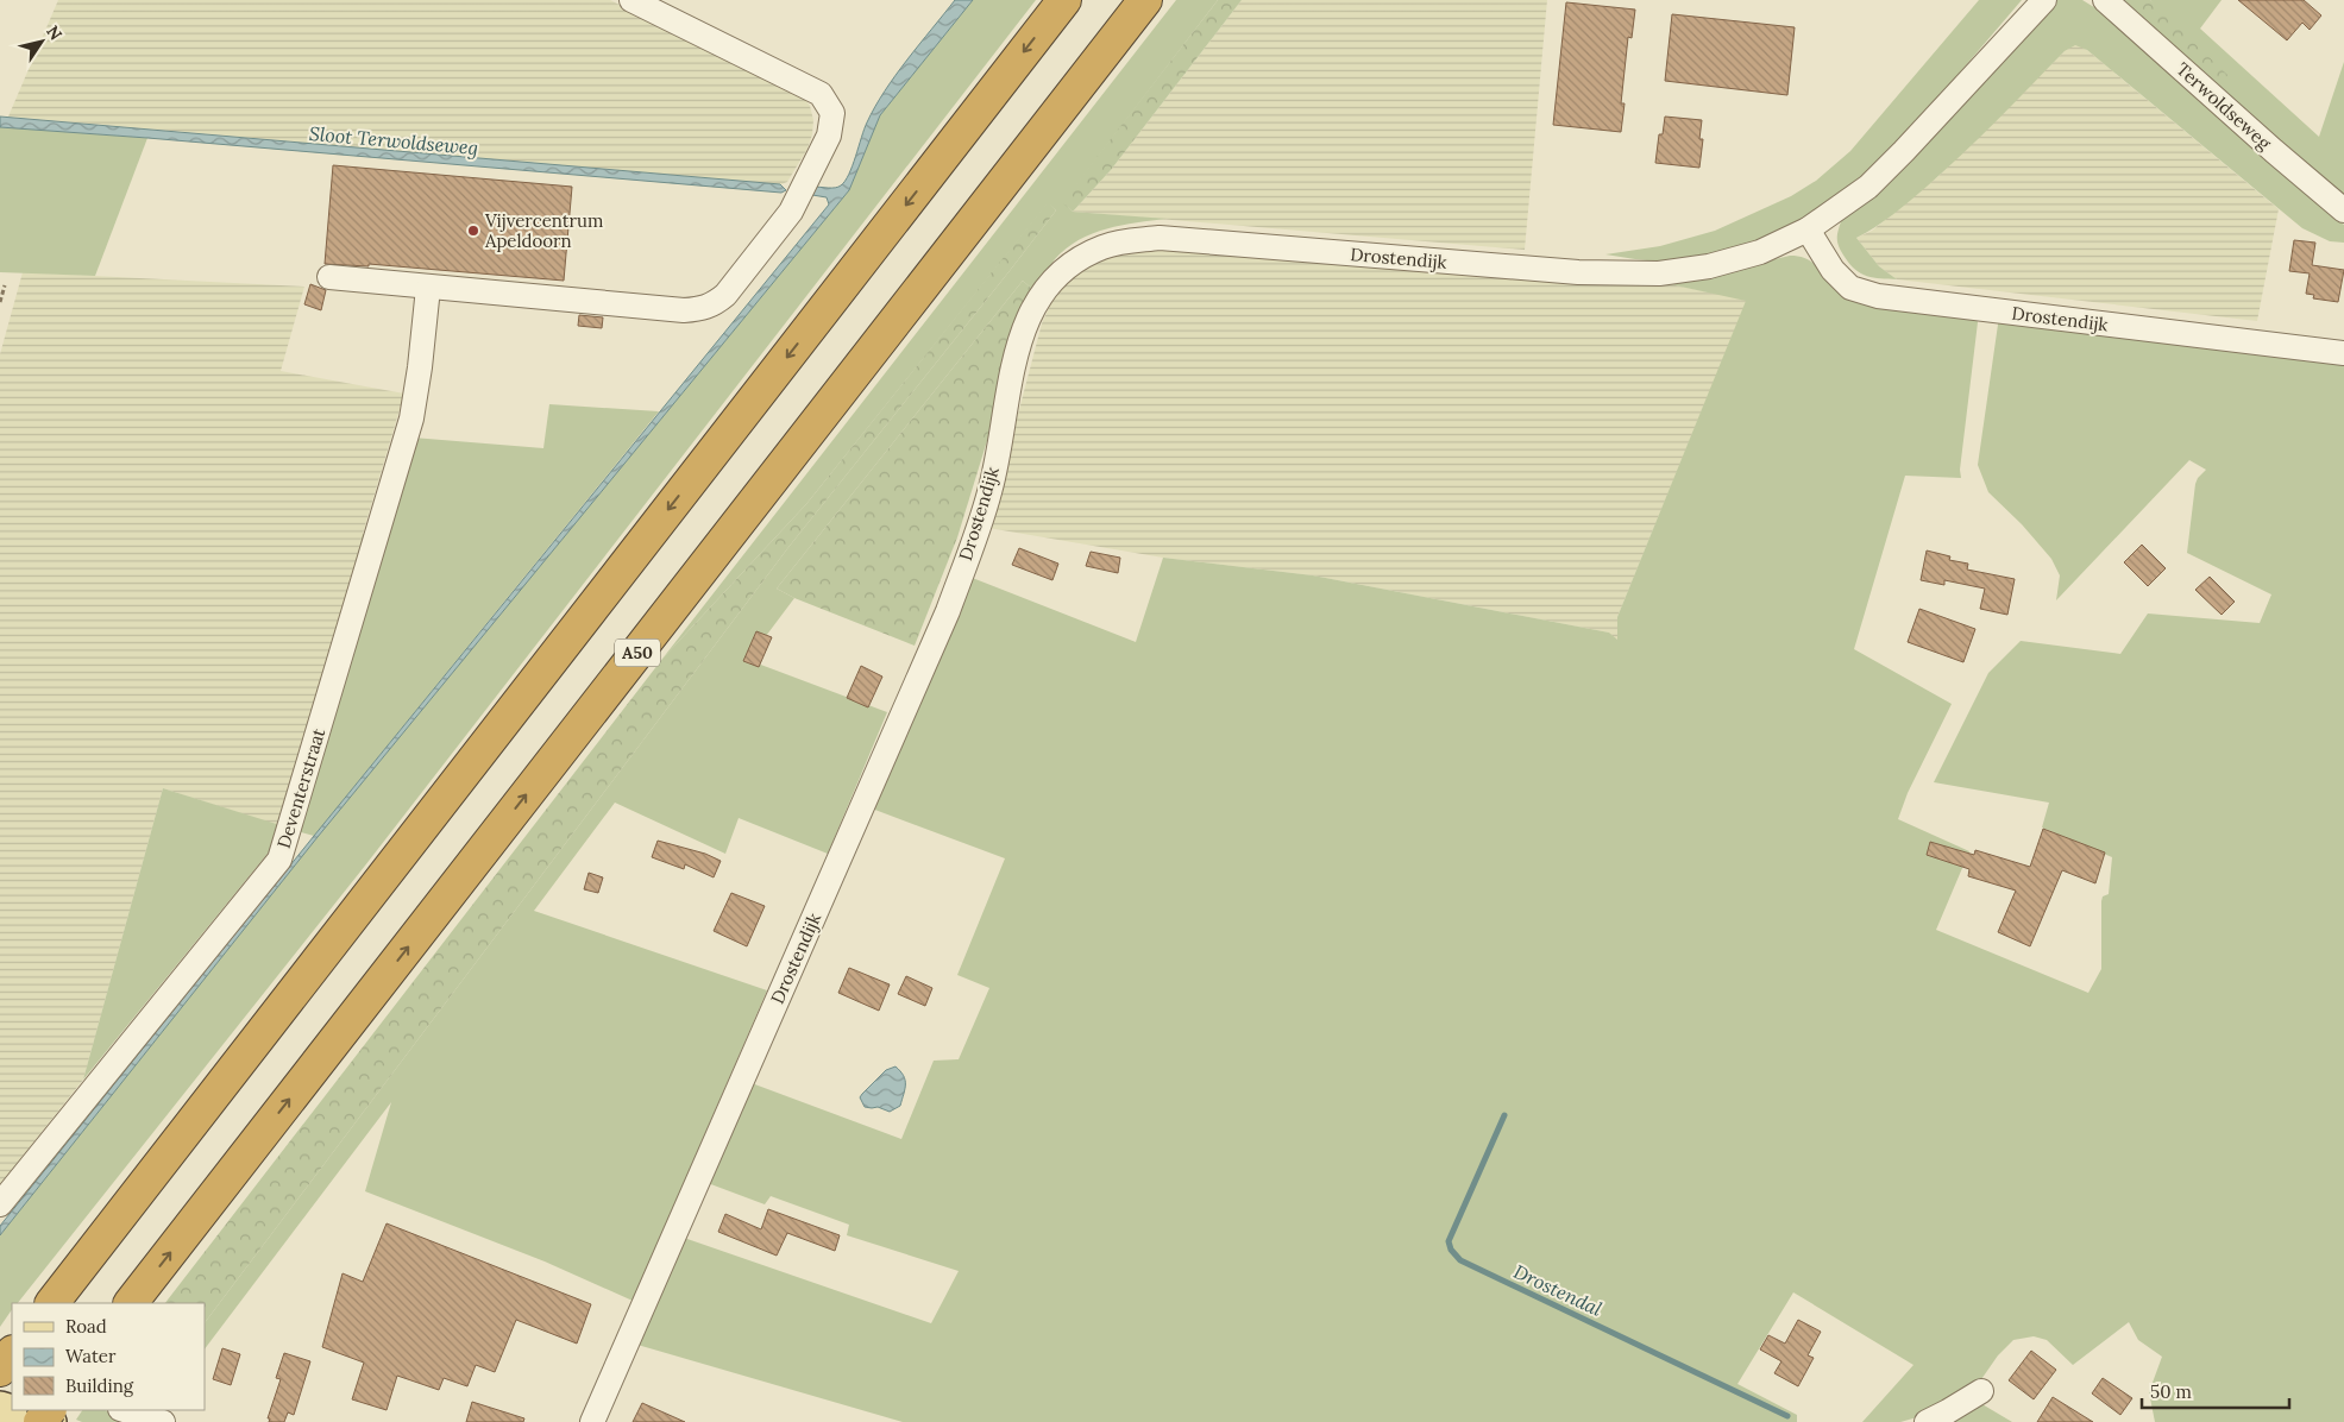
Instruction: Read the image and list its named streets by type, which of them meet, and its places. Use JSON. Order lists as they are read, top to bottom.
{
  "streets": {
    "highway": ["A50"],
    "street": ["Terwoldseweg", "Drostendijk", "Deventerstraat"]
  },
  "water": ["Sloot Terwoldseweg", "Drostendal"],
  "places": ["Vijvercentrum Apeldoorn"],
  "legend": ["Road", "Water", "Building"],
  "scale_bar": "50 m",
  "north": "top right"
}
